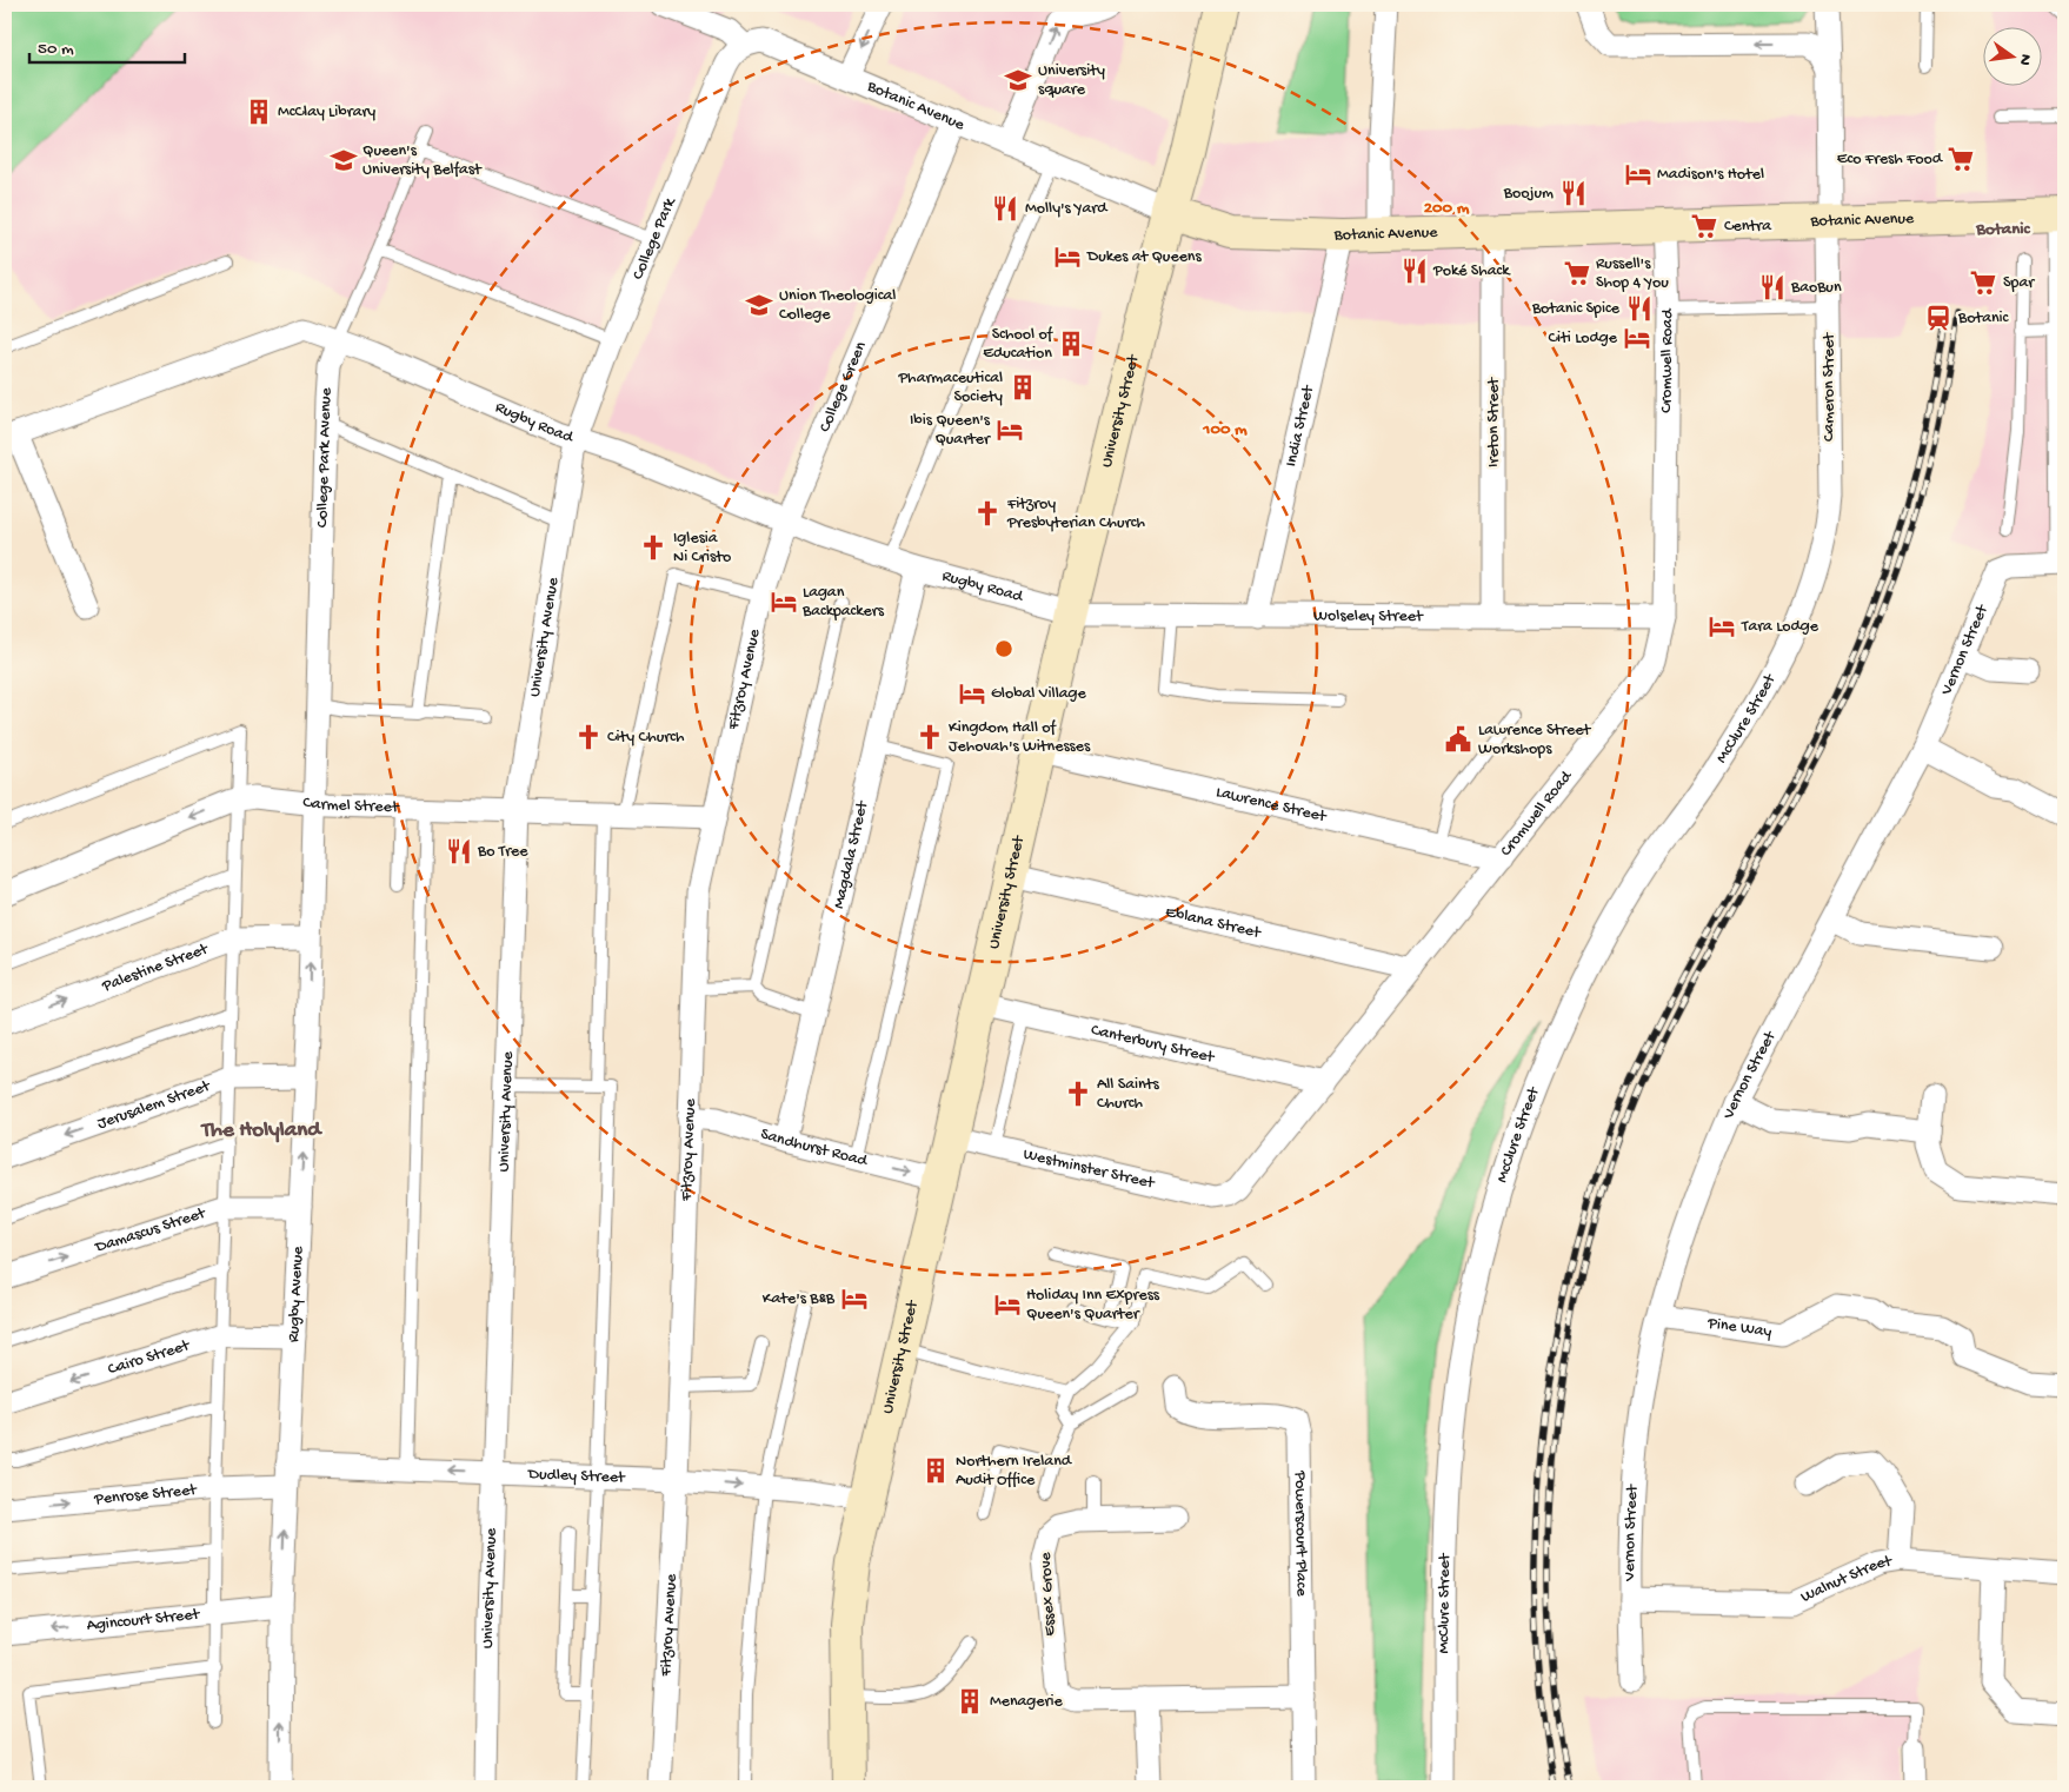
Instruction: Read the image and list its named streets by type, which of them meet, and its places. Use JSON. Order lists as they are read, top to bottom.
{
  "streets": {
    "street": [
      "Botanic Avenue",
      "College Park",
      "Cromwell Road",
      "College Green",
      "Cameron Street",
      "University Street",
      "Rugby Road",
      "Ireton Street",
      "India Street",
      "College Park Avenue",
      "Wolseley Street",
      "University Avenue",
      "Vernon Street",
      "Fitzroy Avenue",
      "McClure Street",
      "Carmel Street",
      "Lawrence Street",
      "Magdala Street",
      "Eblana Street",
      "Palestine Street",
      "Canterbury Street",
      "Jerusalem Street",
      "Sandhurst Road",
      "Westminster Street",
      "Damascus Street",
      "Rugby Avenue",
      "Pine Way",
      "Cairo Street",
      "Dudley Street",
      "Penrose Street",
      "Powerscourt Place",
      "Walnut Street",
      "Essex Grove",
      "Agincourt Street"
    ]
  },
  "crossings": [
    ["Botanic Avenue", "College Park"],
    ["Botanic Avenue", "Cromwell Road"],
    ["Botanic Avenue", "College Green"],
    ["Botanic Avenue", "Cameron Street"],
    ["Botanic Avenue", "University Street"],
    ["Botanic Avenue", "Ireton Street"],
    ["Botanic Avenue", "India Street"],
    ["College Park", "Rugby Road"],
    ["College Park", "University Avenue"],
    ["Cromwell Road", "Wolseley Street"],
    ["Cromwell Road", "Lawrence Street"],
    ["Cromwell Road", "Eblana Street"],
    ["Cromwell Road", "Canterbury Street"],
    ["Cromwell Road", "Westminster Street"],
    ["College Green", "Rugby Road"],
    ["College Green", "Fitzroy Avenue"],
    ["Cameron Street", "McClure Street"],
    ["University Street", "Rugby Road"],
    ["University Street", "Wolseley Street"],
    ["University Street", "Lawrence Street"],
    ["University Street", "Eblana Street"],
    ["University Street", "Canterbury Street"],
    ["University Street", "Sandhurst Road"],
    ["University Street", "Westminster Street"],
    ["University Street", "Dudley Street"],
    ["Rugby Road", "College Park Avenue"],
    ["Rugby Road", "Wolseley Street"],
    ["Rugby Road", "University Avenue"],
    ["Rugby Road", "Fitzroy Avenue"],
    ["Rugby Road", "Magdala Street"],
    ["Ireton Street", "Wolseley Street"],
    ["India Street", "Wolseley Street"],
    ["College Park Avenue", "Carmel Street"],
    ["College Park Avenue", "Rugby Avenue"],
    ["University Avenue", "Carmel Street"],
    ["University Avenue", "Dudley Street"],
    ["Vernon Street", "Pine Way"],
    ["Vernon Street", "Walnut Street"],
    ["Fitzroy Avenue", "Carmel Street"],
    ["Fitzroy Avenue", "Sandhurst Road"],
    ["Fitzroy Avenue", "Dudley Street"],
    ["Carmel Street", "Rugby Avenue"],
    ["Magdala Street", "Sandhurst Road"],
    ["Palestine Street", "Rugby Avenue"],
    ["Jerusalem Street", "Rugby Avenue"],
    ["Damascus Street", "Rugby Avenue"],
    ["Rugby Avenue", "Cairo Street"],
    ["Rugby Avenue", "Dudley Street"],
    ["Rugby Avenue", "Penrose Street"],
    ["Rugby Avenue", "Agincourt Street"],
    ["Dudley Street", "Penrose Street"],
    ["Powerscourt Place", "Essex Grove"]
  ],
  "one_way": [
    "Palestine Street",
    "Jerusalem Street",
    "Damascus Street",
    "Rugby Avenue",
    "Cairo Street",
    "Penrose Street",
    "Agincourt Street"
  ],
  "districts": ["Botanic", "The Holyland"],
  "places": {
    "school or university": ["University square", "Queen's University Belfast", "Union Theological College"],
    "building": [
      "McClay Library",
      "School of Education",
      "Pharmaceutical Society",
      "Northern Ireland Audit Office",
      "Menagerie"
    ],
    "supermarket": [
      "Eco Fresh Food",
      "Centra",
      "Russell's Shop 4 You",
      "Spar"
    ],
    "hotel": [
      "Madison's Hotel",
      "Dukes at Queens",
      "Citi Lodge",
      "Ibis Queen's Quarter",
      "Lagan Backpackers",
      "Tara Lodge",
      "Global Village",
      "Kate's B&B",
      "Holiday Inn Express Queen's Quarter"
    ],
    "restaurant": [
      "Boojum",
      "Molly's Yard",
      "Poké Shack",
      "BaoBun",
      "Botanic Spice",
      "Bo Tree"
    ],
    "station": ["Botanic"],
    "church": [
      "Fitzroy Presbyterian Church",
      "Iglesia Ni Cristo",
      "City Church",
      "Kingdom Hall of Jehovah's Witnesses",
      "All Saints Church"
    ],
    "public building": ["Lawrence Street Workshops"]
  },
  "scale_bar": "50 m",
  "north": "right",
  "rings": ["200 m", "100 m"]
}
